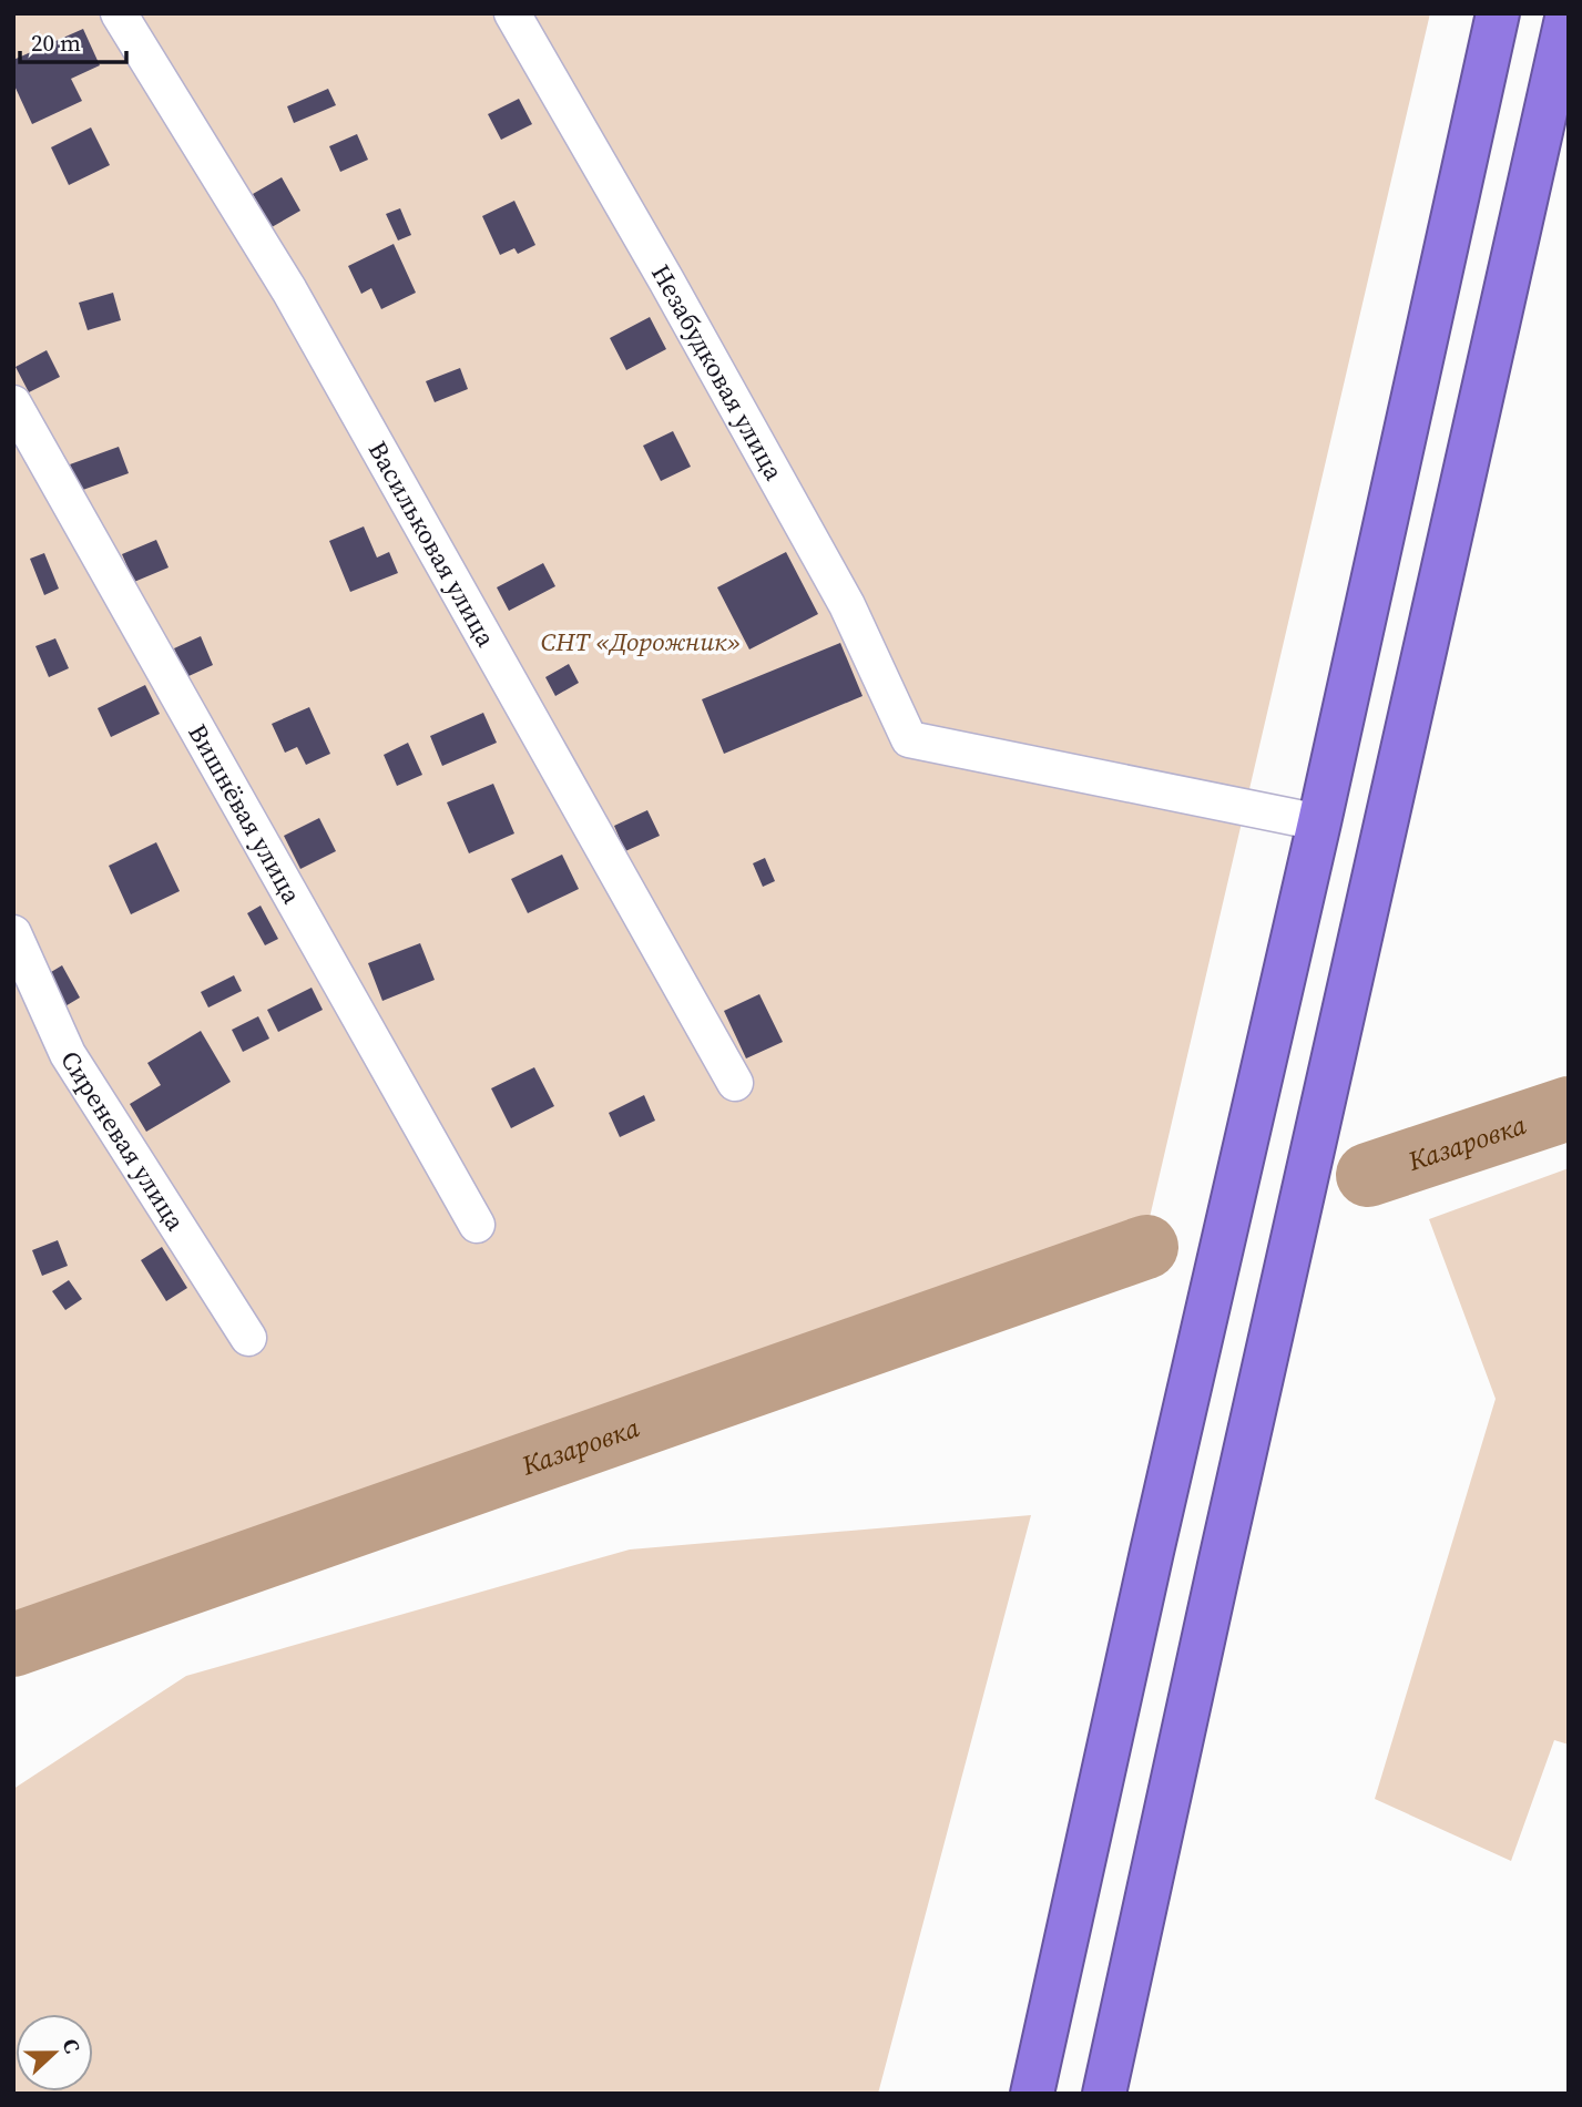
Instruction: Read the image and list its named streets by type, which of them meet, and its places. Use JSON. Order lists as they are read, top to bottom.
{
  "streets": {
    "street": [
      "Незабудковая улица",
      "Васильковая улица",
      "Вишнёвая улица",
      "Сиреневая улица"
    ]
  },
  "water": ["Казаровка"],
  "parks": ["СНТ «Дорожник»"],
  "scale_bar": "20 m",
  "north": "right"
}
